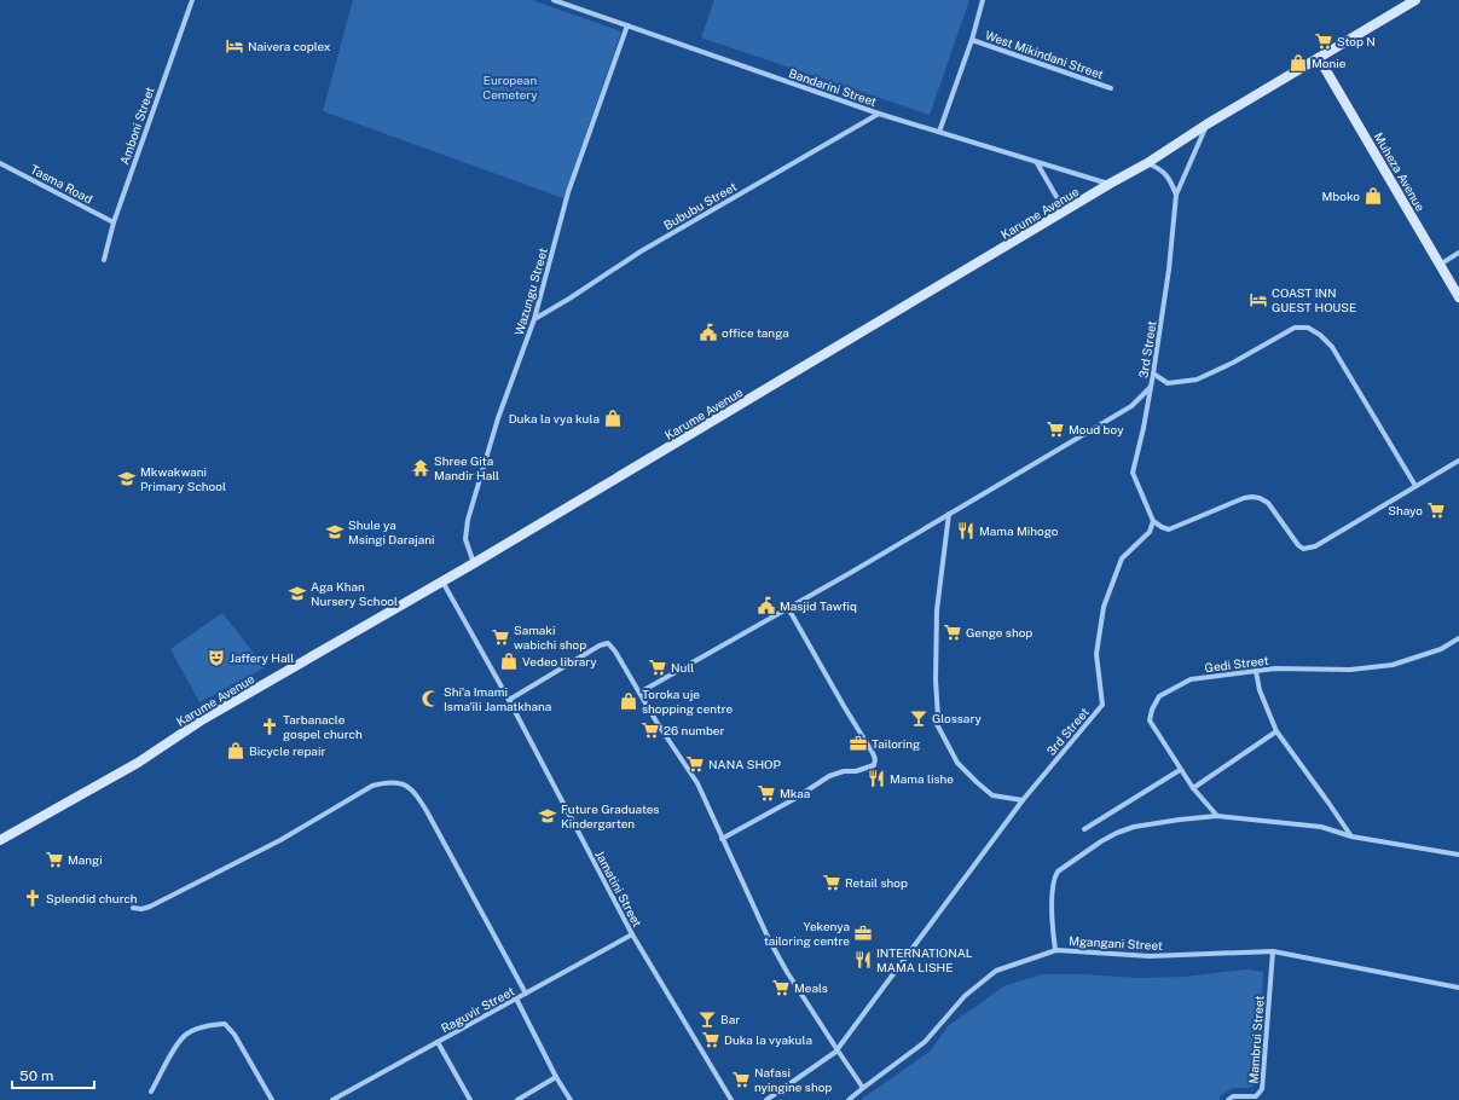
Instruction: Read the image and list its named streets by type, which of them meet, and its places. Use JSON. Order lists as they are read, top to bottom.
{
  "streets": {
    "main road": ["Muheza Avenue", "Karume Avenue"],
    "street": [
      "West Mikindani Street",
      "Bandarini Street",
      "Amboni Street",
      "Tasma Road",
      "Bububu Street",
      "Wazungu Street",
      "3rd Street",
      "Gedi Street",
      "Jamatini Street",
      "Mgangani Street",
      "Raguvir Street",
      "Mambrui Street"
    ]
  },
  "crossings": [
    ["Bandarini Street", "Bububu Street"],
    ["Bandarini Street", "Karume Avenue"],
    ["Bandarini Street", "Wazungu Street"],
    ["Amboni Street", "Tasma Road"],
    ["Muheza Avenue", "Karume Avenue"],
    ["Bububu Street", "Wazungu Street"],
    ["Karume Avenue", "Wazungu Street"],
    ["Karume Avenue", "3rd Street"],
    ["Karume Avenue", "Jamatini Street"],
    ["Jamatini Street", "Raguvir Street"],
    ["Mgangani Street", "Mambrui Street"]
  ],
  "parks": ["European Cemetery"],
  "places": {
    "supermarket": [
      "Stop N",
      "Moud boy",
      "Shayo",
      "Genge shop",
      "Samaki wabichi shop",
      "Null",
      "26 number",
      "NANA SHOP",
      "Mkaa",
      "Mangi",
      "Retail shop",
      "Meals",
      "Duka la vyakula",
      "Nafasi nyingine shop"
    ],
    "hotel": ["Naivera coplex", "COAST INN GUEST HOUSE"],
    "shop": [
      "Monie",
      "Mboko",
      "Duka la vya kula",
      "Vedeo library",
      "Toroka uje shopping centre",
      "Bicycle repair"
    ],
    "public building": ["office tanga", "Masjid Tawfiq"],
    "temple": ["Shree Gita Mandir Hall"],
    "school or university": [
      "Mkwakwani Primary School",
      "Shule ya Msingi Darajani",
      "Aga Khan Nursery School",
      "Future Graduates Kindergarten"
    ],
    "restaurant": ["Mama Mihogo", "Mama lishe", "INTERNATIONAL MAMA LISHE"],
    "theatre": ["Jaffery Hall"],
    "mosque": ["Shi'a Imami Isma'ili Jamatkhana"],
    "bar": ["Glossary", "Bar"],
    "church": ["Tarbanacle gospel church", "Splendid church"],
    "office": ["Tailoring", "Yekenya tailoring centre"]
  },
  "scale_bar": "50 m"
}
